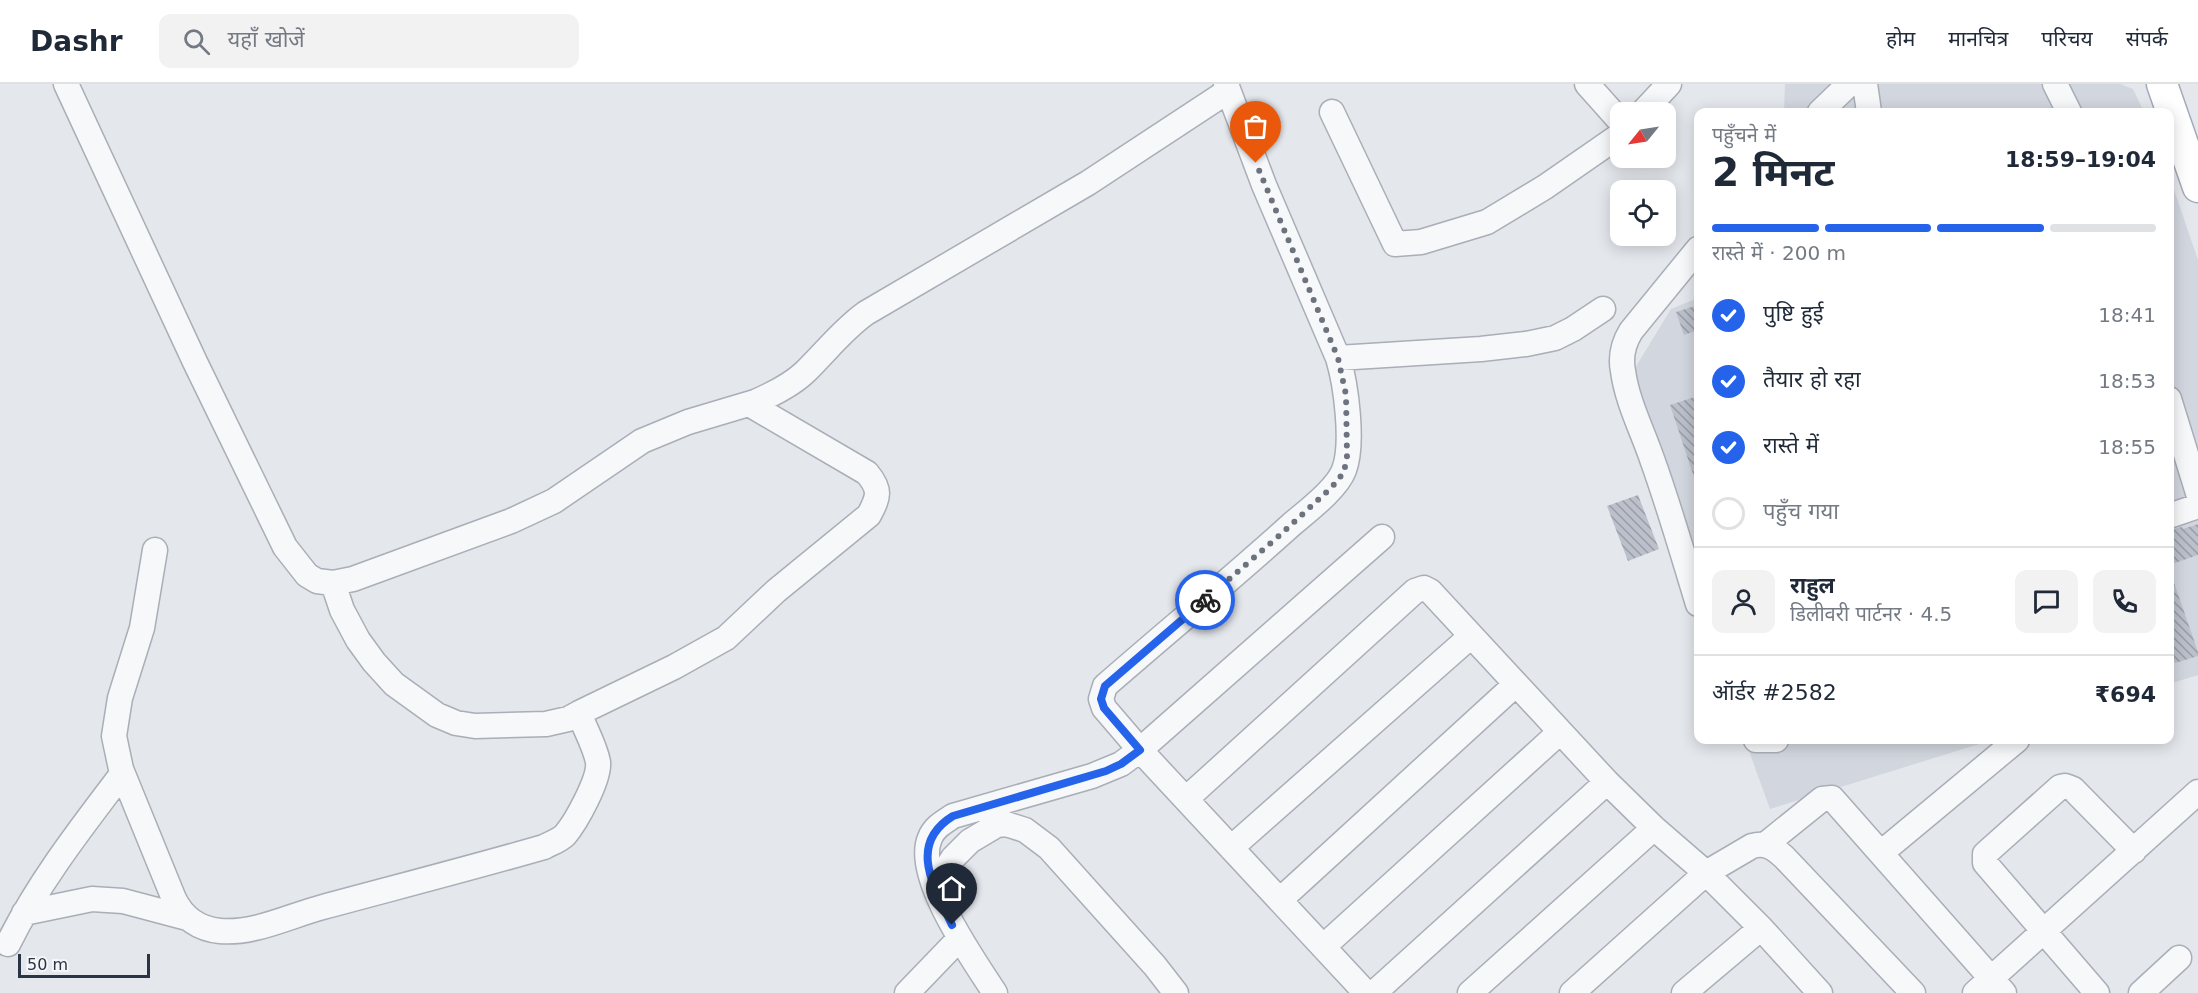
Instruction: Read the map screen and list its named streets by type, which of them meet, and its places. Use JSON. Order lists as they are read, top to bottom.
{
  "scale_bar": "50 m",
  "north": "bottom left",
  "page": {
    "header": "Dashr",
    "search": "यहाँ खोजें",
    "nav": [
      "होम",
      "मानचित्र",
      "परिचय",
      "संपर्क"
    ],
    "heading": ["2 मिनट", "पहुँचने में", "18:59–19:04"],
    "panel": [
      "राहुल",
      "डिलीवरी पार्टनर · 4.5",
      "ऑर्डर #2582",
      "₹694"
    ],
    "bar": "रास्ते में · 200 m",
    "list": [
      ["पुष्टि हुई", "18:41"],
      ["तैयार हो रहा", "18:53"],
      ["रास्ते में", "18:55"],
      "पहुँच गया"
    ],
    "scale": "50 m"
  }
}
